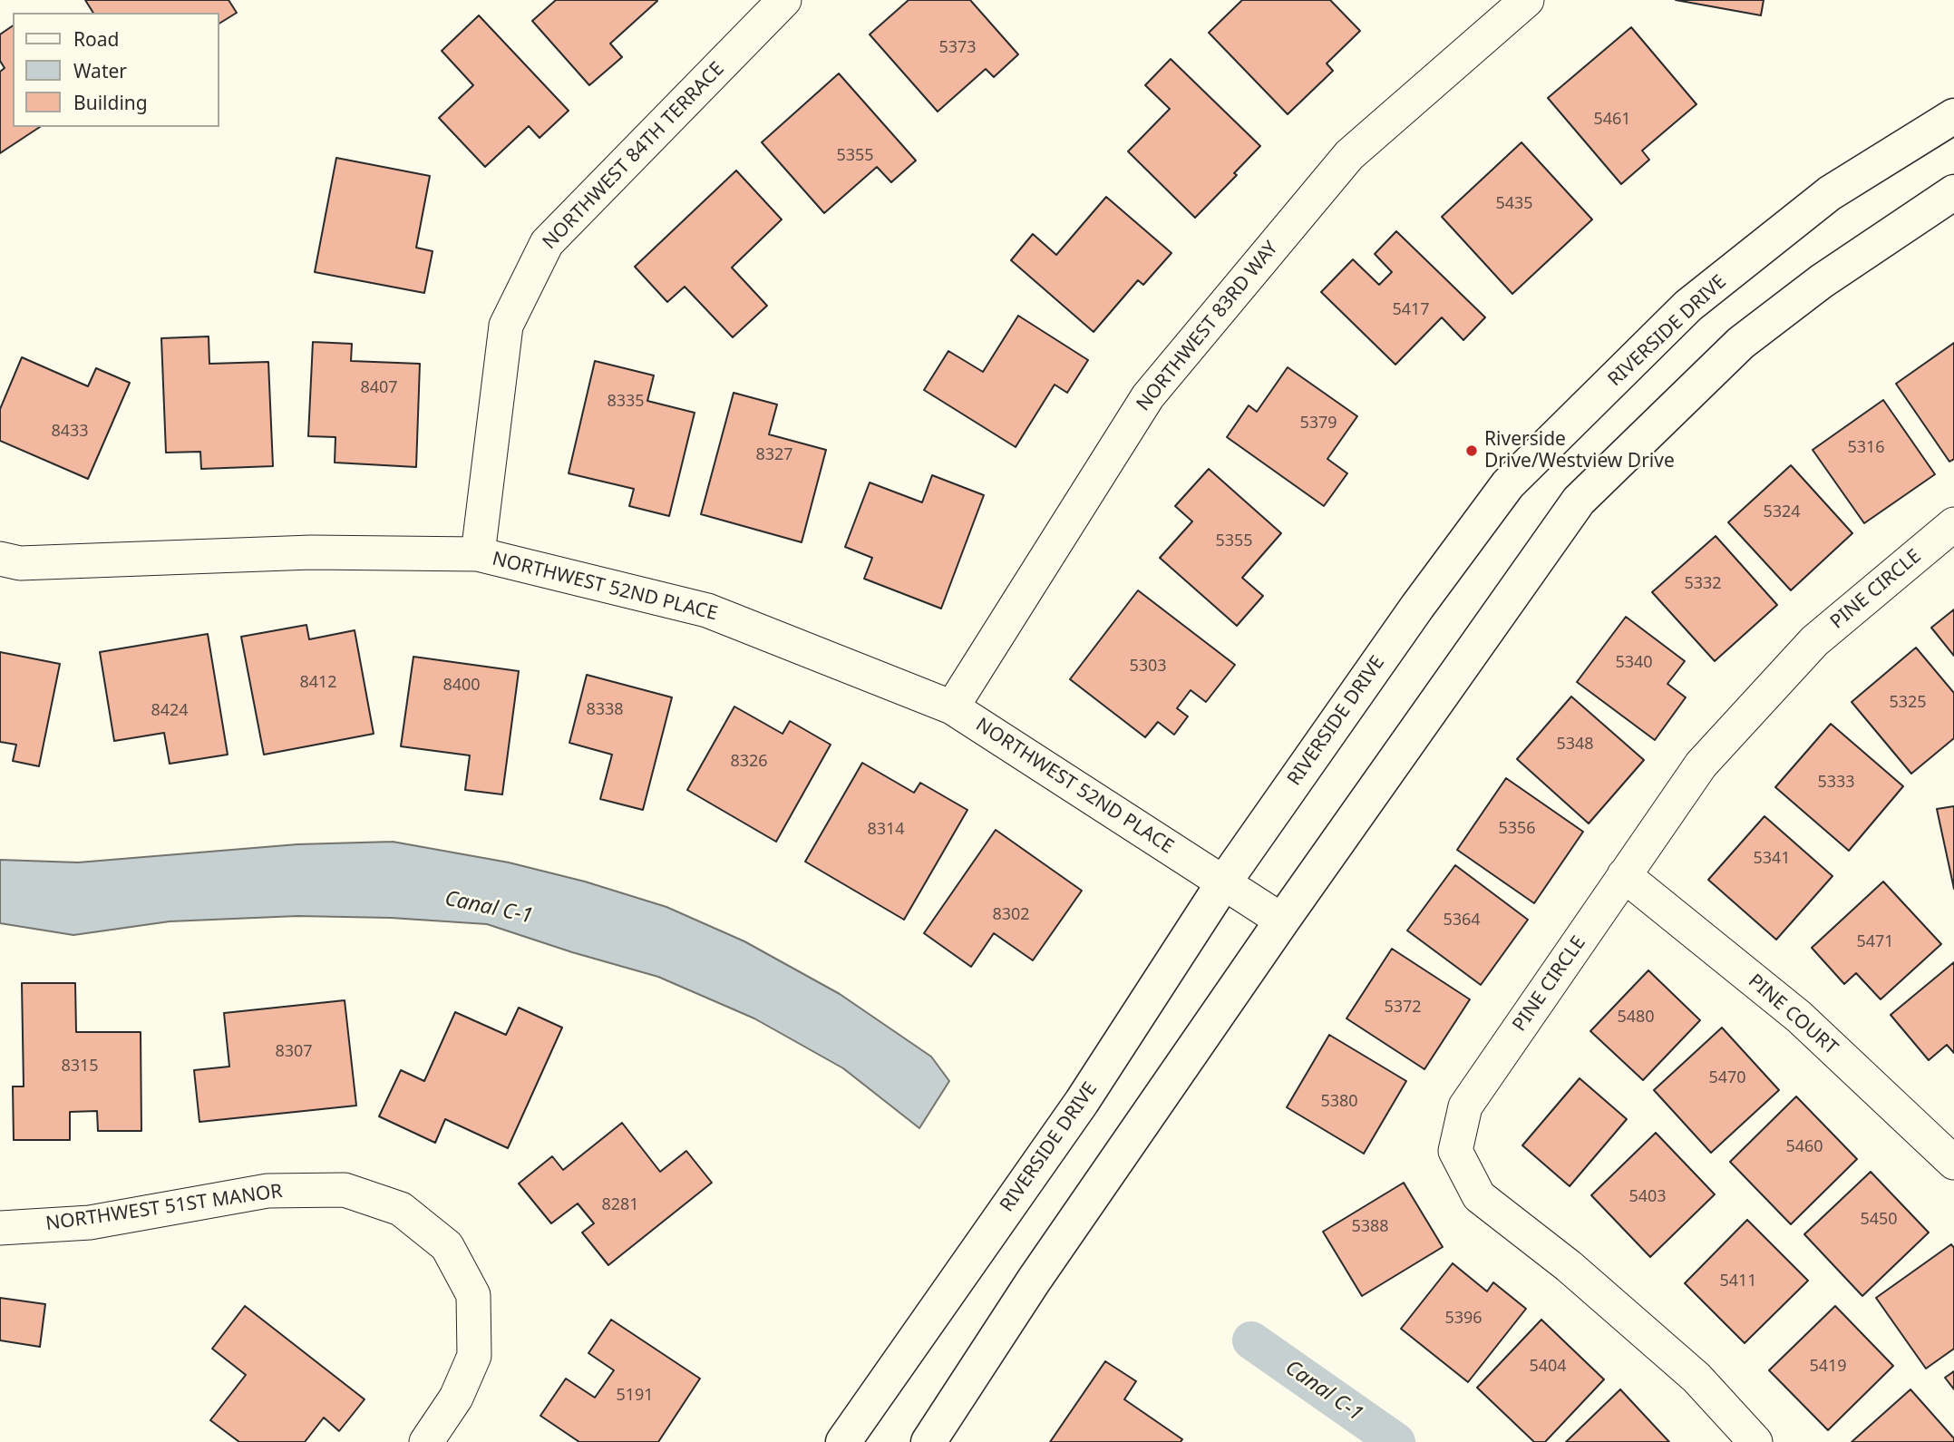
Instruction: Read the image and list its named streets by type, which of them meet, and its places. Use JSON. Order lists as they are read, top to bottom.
{
  "streets": {
    "street": [
      "NORTHWEST 84TH TERRACE",
      "NORTHWEST 83RD WAY",
      "RIVERSIDE DRIVE",
      "NORTHWEST 52ND PLACE",
      "PINE CIRCLE",
      "PINE COURT",
      "NORTHWEST 51ST MANOR"
    ]
  },
  "crossings": [
    ["NORTHWEST 84TH TERRACE", "NORTHWEST 52ND PLACE"],
    ["NORTHWEST 83RD WAY", "NORTHWEST 52ND PLACE"],
    ["RIVERSIDE DRIVE", "NORTHWEST 52ND PLACE"],
    ["PINE CIRCLE", "PINE COURT"]
  ],
  "water": ["Canal C-1"],
  "places": ["Riverside Drive/Westview Drive"],
  "house_numbers": [
    "5373",
    "5461",
    "5355",
    "5435",
    "5417",
    "8407",
    "8335",
    "5379",
    "8433",
    "5316",
    "8327",
    "5324",
    "5355",
    "5332",
    "5340",
    "5303",
    "8412",
    "8400",
    "5325",
    "8338",
    "8424",
    "5348",
    "8326",
    "5333",
    "5356",
    "8314",
    "5341",
    "8302",
    "5364",
    "5471",
    "5372",
    "5480",
    "8307",
    "8315",
    "5470",
    "5380",
    "5460",
    "5403",
    "8281",
    "5450",
    "5388",
    "5411",
    "5396",
    "5404",
    "5419",
    "5191"
  ],
  "legend": ["Road", "Water", "Building"]
}
